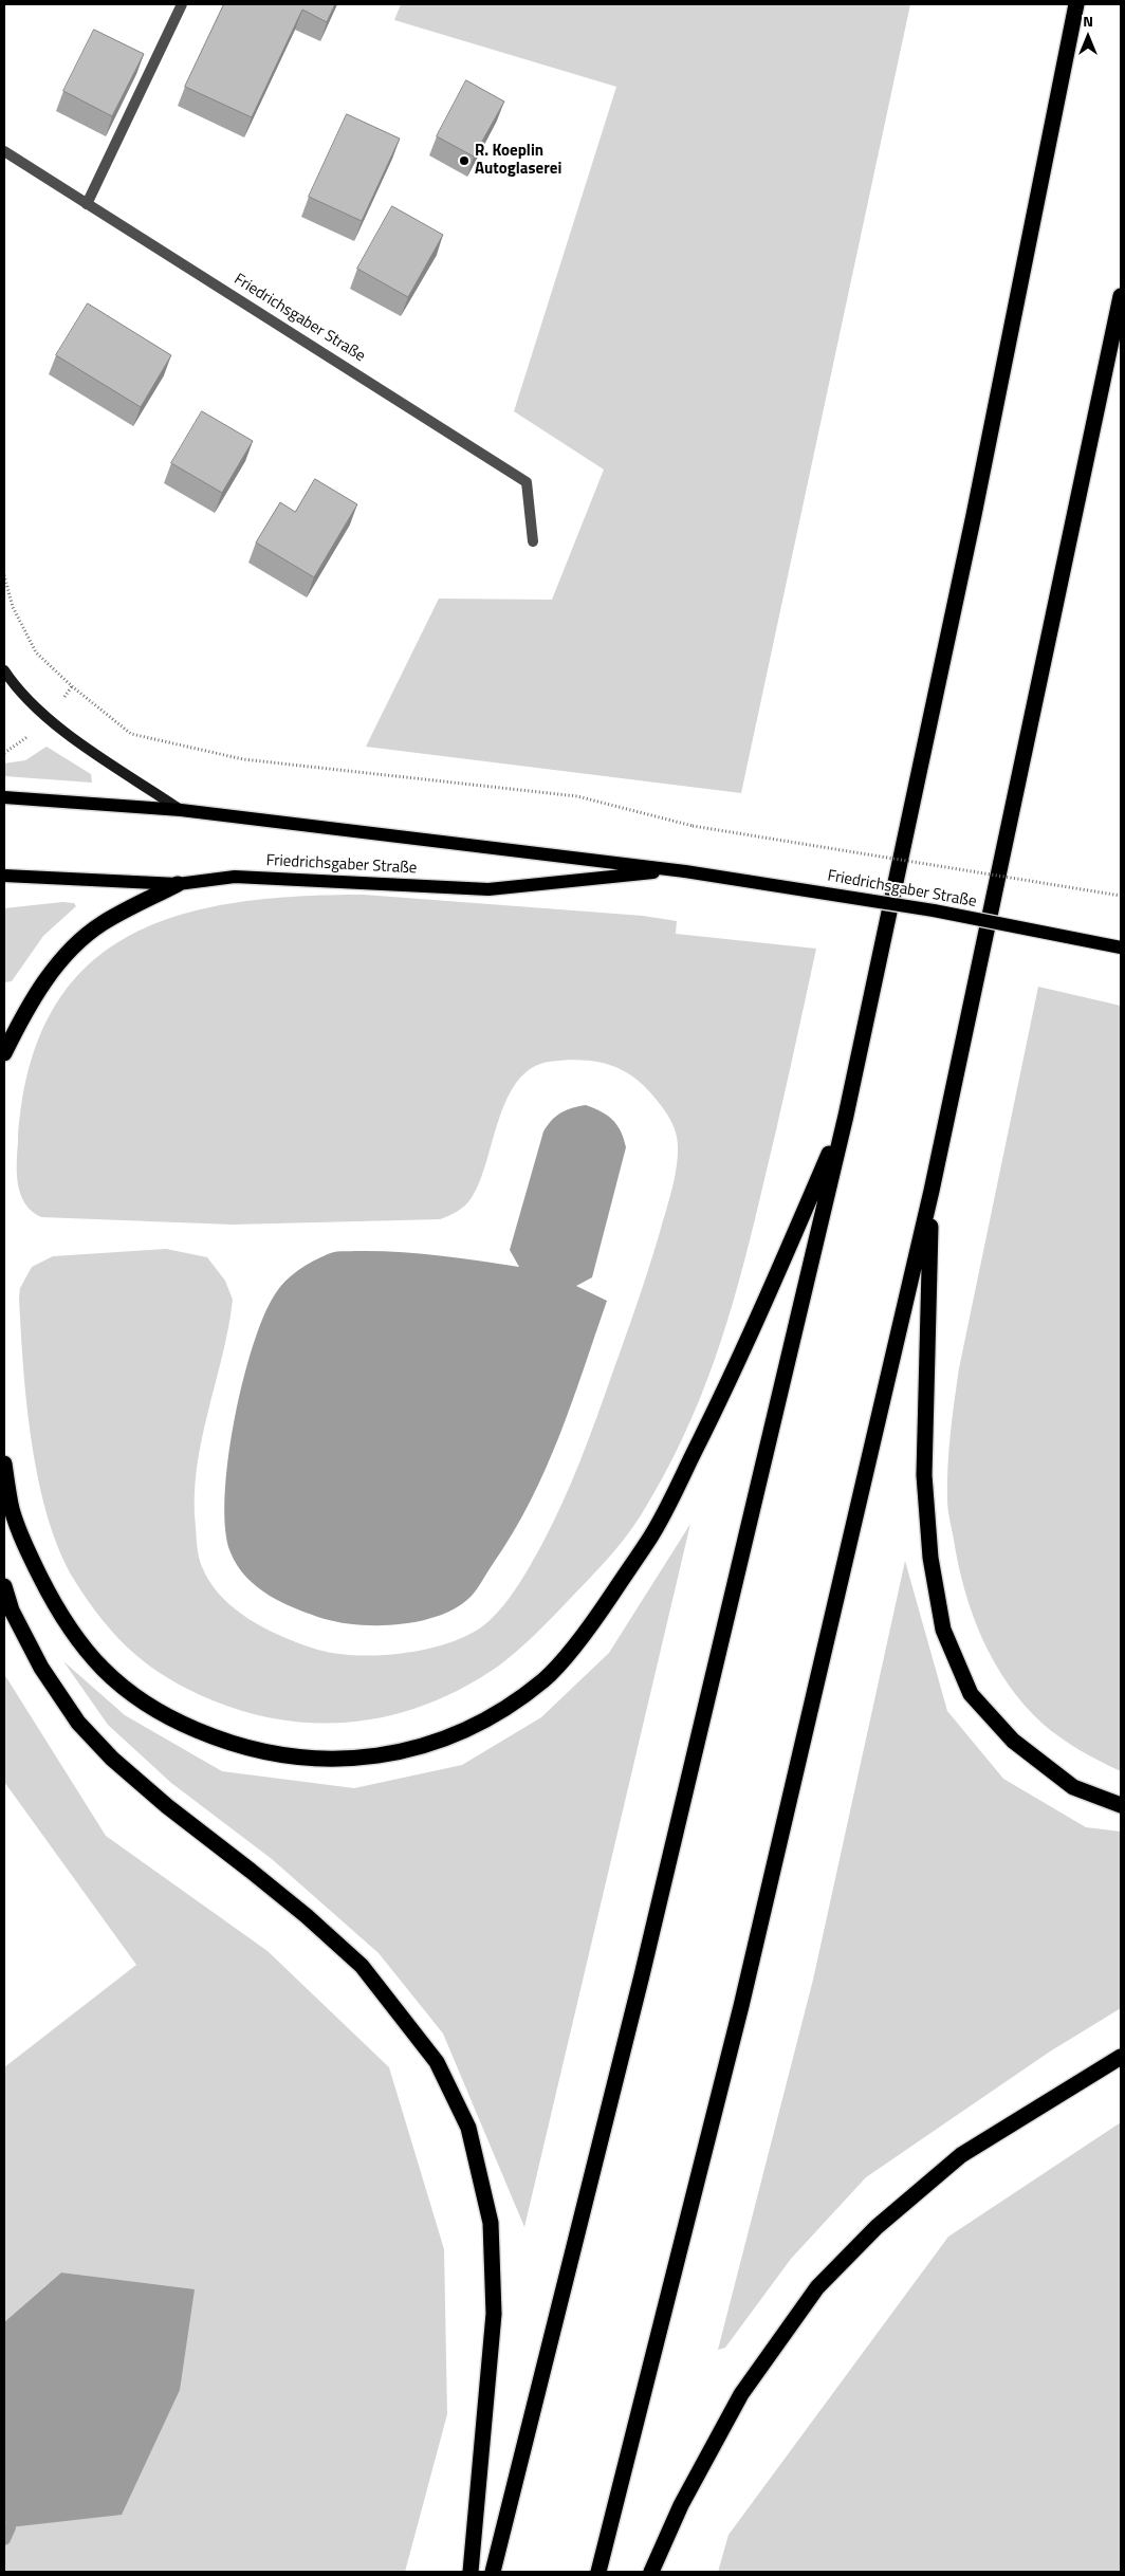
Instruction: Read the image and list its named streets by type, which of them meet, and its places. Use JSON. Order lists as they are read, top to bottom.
{
  "streets": {
    "main road": ["Friedrichsgaber Straße"]
  },
  "places": ["R. Koeplin Autoglaserei"],
  "north": "top"
}
